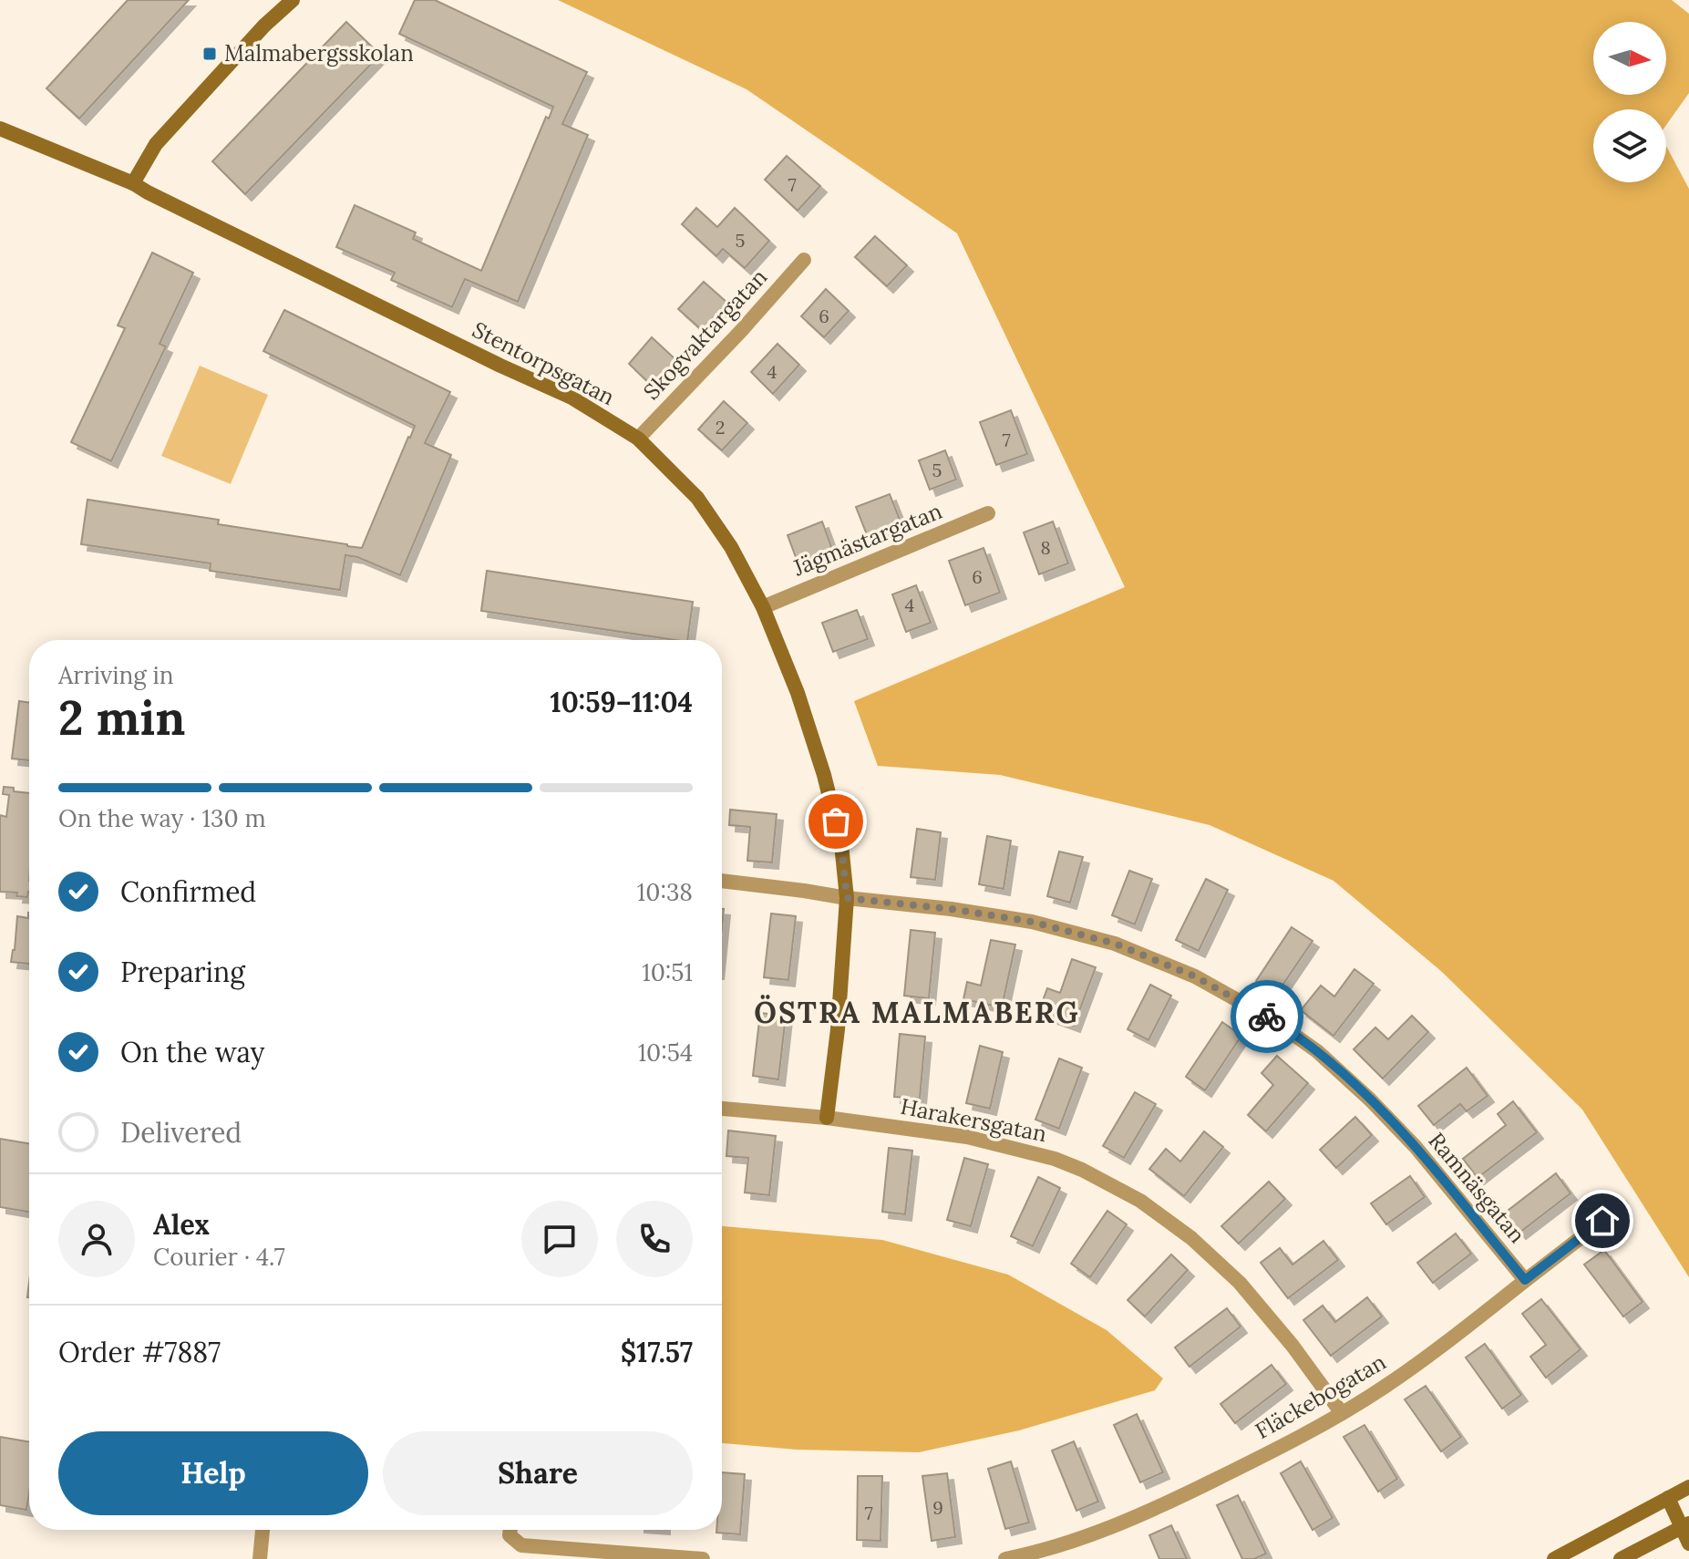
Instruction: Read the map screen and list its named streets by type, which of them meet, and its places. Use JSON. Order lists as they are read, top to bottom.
{
  "streets": {
    "street": [
      "Skogvaktargatan",
      "Stentorpsgatan",
      "Jägmästargatan",
      "Harakersgatan",
      "Ramnäsgatan",
      "Fläckebogatan"
    ]
  },
  "crossings": [
    ["Skogvaktargatan", "Stentorpsgatan"],
    ["Stentorpsgatan", "Jägmästargatan"],
    ["Stentorpsgatan", "Harakersgatan"],
    ["Stentorpsgatan", "Ramnäsgatan"],
    ["Harakersgatan", "Fläckebogatan"],
    ["Ramnäsgatan", "Fläckebogatan"]
  ],
  "districts": ["ÖSTRA MALMABERG"],
  "places": {
    "transit": ["Malmabergsskolan"]
  },
  "house_numbers": [
    "7",
    "5",
    "6",
    "4",
    "2",
    "7",
    "5",
    "8",
    "6",
    "4",
    "9",
    "7"
  ],
  "north": "right",
  "page": {
    "heading": ["2 min", "Arriving in", "10:59–11:04"],
    "panel": [
      "Alex",
      "Courier · 4.7",
      "Order #7887",
      "$17.57"
    ],
    "bar": "On the way · 130 m",
    "list": [
      ["Confirmed", "10:38"],
      ["Preparing", "10:51"],
      ["On the way", "10:54"],
      "Delivered"
    ],
    "buttons": ["Help", "Share"]
  }
}
